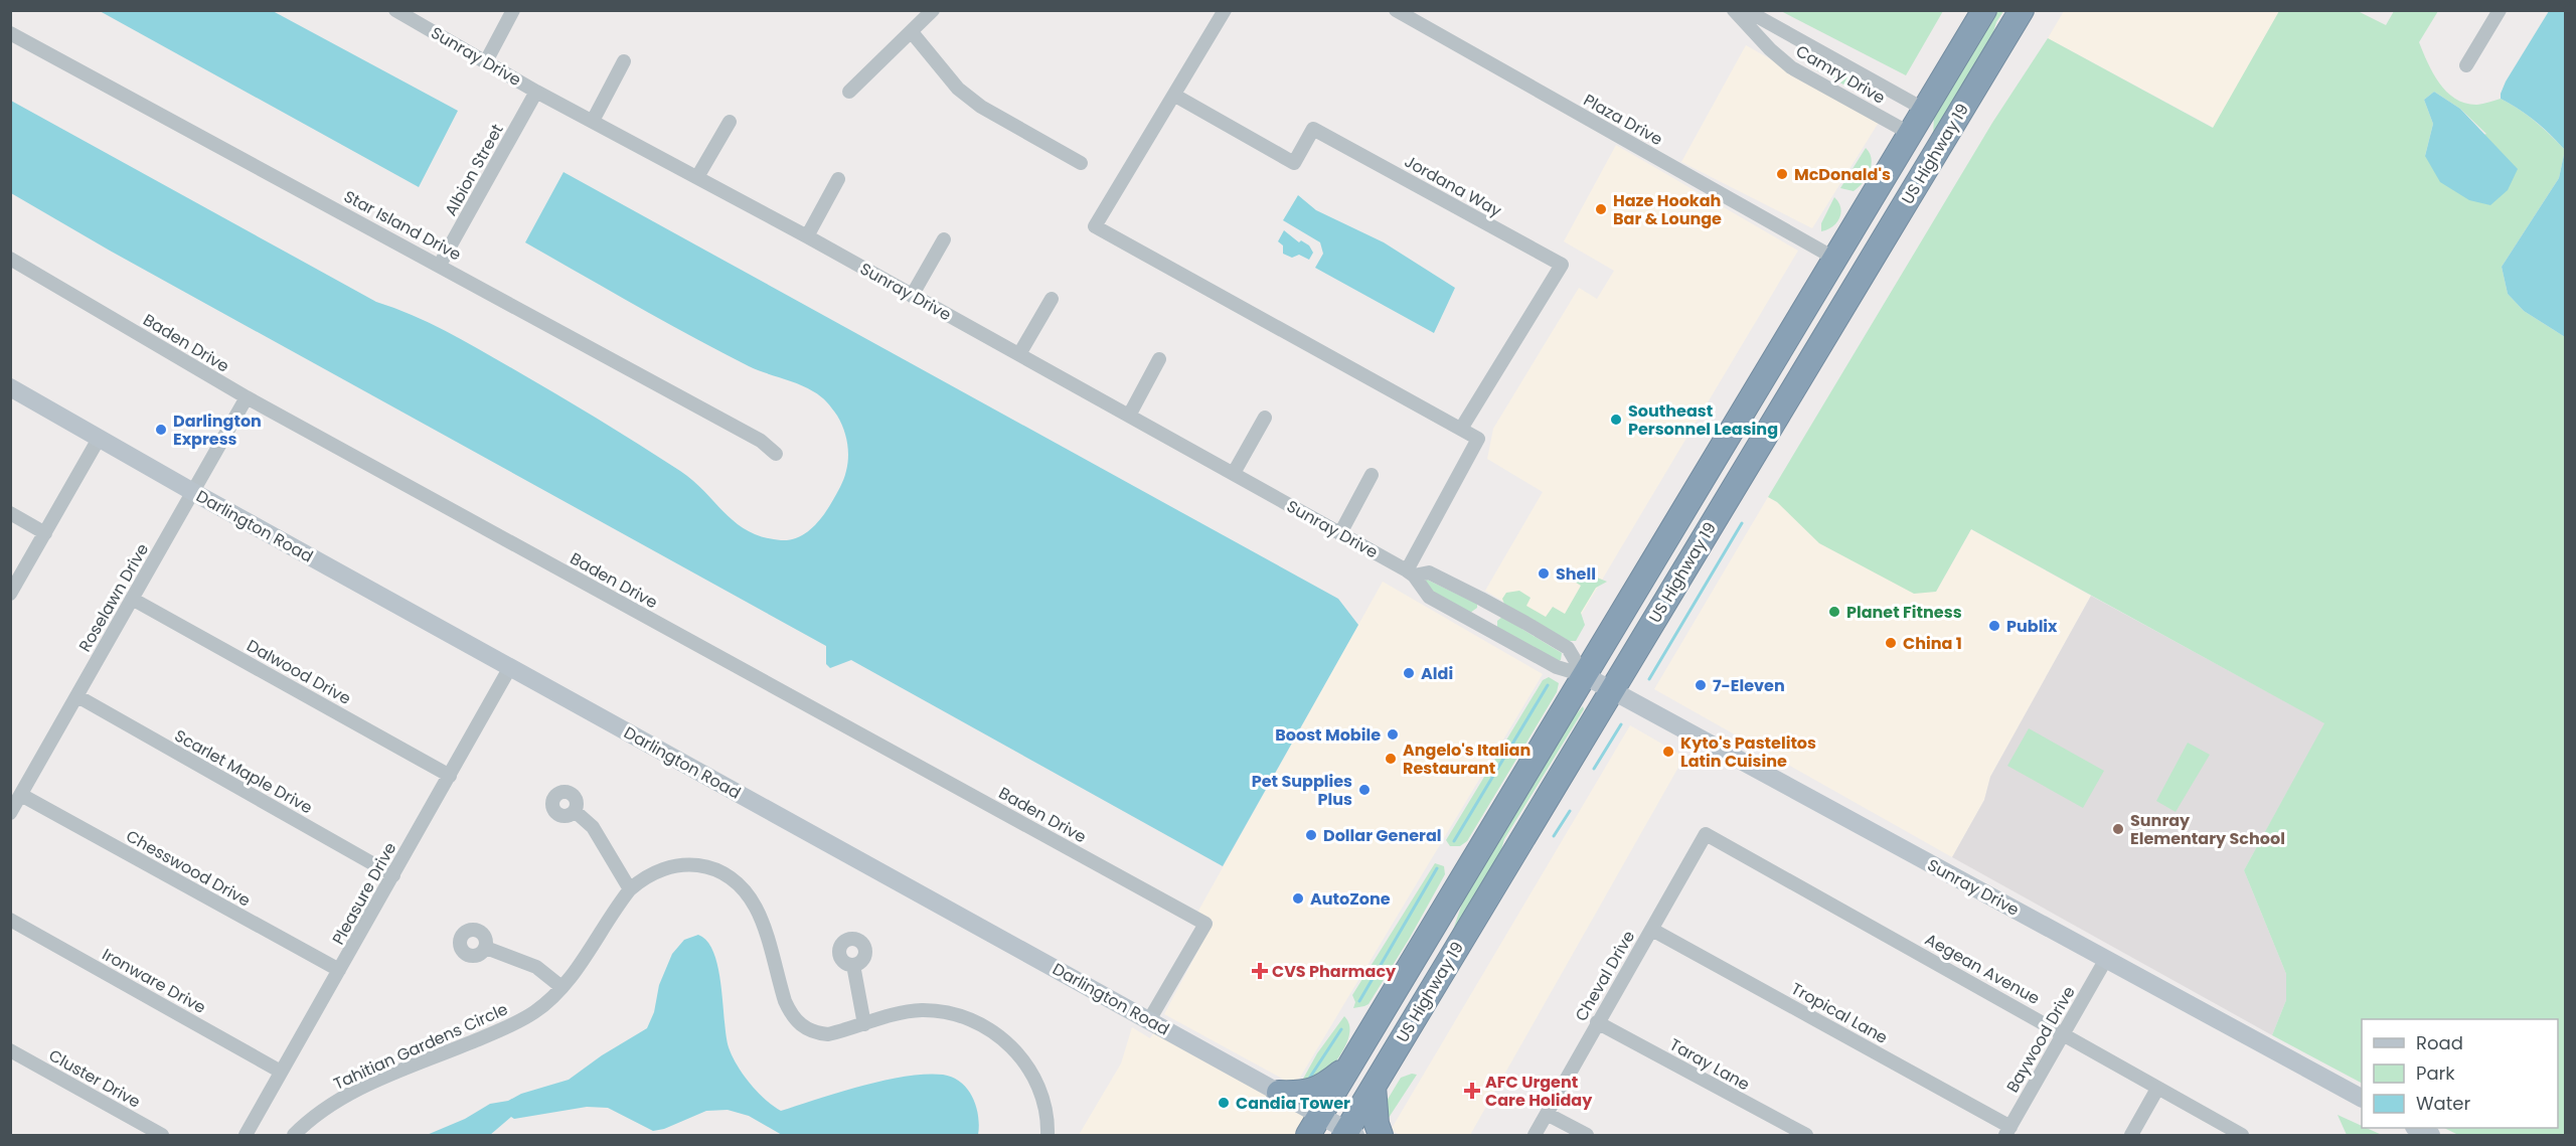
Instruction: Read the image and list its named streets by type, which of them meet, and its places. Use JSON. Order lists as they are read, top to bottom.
{
  "streets": {
    "highway": ["US Highway 19"],
    "street": [
      "Sunray Drive",
      "Camry Drive",
      "Plaza Drive",
      "Albion Street",
      "Jordana Way",
      "Star Island Drive",
      "Baden Drive",
      "Darlington Road",
      "Roselawn Drive",
      "Dalwood Drive",
      "Scarlet Maple Drive",
      "Chesswood Drive",
      "Pleasure Drive",
      "Aegean Avenue",
      "Cheval Drive",
      "Ironware Drive",
      "Tropical Lane",
      "Baywood Drive",
      "Tahitian Gardens Circle",
      "Taray Lane",
      "Cluster Drive"
    ]
  },
  "crossings": [
    ["Sunray Drive", "US Highway 19"],
    ["Sunray Drive", "Albion Street"],
    ["Sunray Drive", "Baywood Drive"],
    ["Camry Drive", "US Highway 19"],
    ["Plaza Drive", "US Highway 19"],
    ["US Highway 19", "Darlington Road"],
    ["Albion Street", "Star Island Drive"],
    ["Baden Drive", "Darlington Road"],
    ["Baden Drive", "Roselawn Drive"],
    ["Darlington Road", "Roselawn Drive"],
    ["Darlington Road", "Pleasure Drive"],
    ["Roselawn Drive", "Dalwood Drive"],
    ["Roselawn Drive", "Scarlet Maple Drive"],
    ["Roselawn Drive", "Chesswood Drive"],
    ["Dalwood Drive", "Pleasure Drive"],
    ["Scarlet Maple Drive", "Pleasure Drive"],
    ["Chesswood Drive", "Pleasure Drive"],
    ["Pleasure Drive", "Ironware Drive"],
    ["Aegean Avenue", "Cheval Drive"],
    ["Aegean Avenue", "Baywood Drive"],
    ["Cheval Drive", "Tropical Lane"],
    ["Cheval Drive", "Taray Lane"],
    ["Tropical Lane", "Baywood Drive"]
  ],
  "places": {
    "other": [
      "McDonald's",
      "Haze Hookah Bar & Lounge",
      "Southeast Personnel Leasing",
      "Darlington Express",
      "Shell",
      "Planet Fitness",
      "Publix",
      "China 1",
      "Aldi",
      "7-Eleven",
      "Boost Mobile",
      "Kyto's Pastelitos Latin Cuisine",
      "Angelo's Italian Restaurant",
      "Pet Supplies Plus",
      "Sunray Elementary School",
      "Dollar General",
      "AutoZone",
      "Candia Tower"
    ],
    "health": ["CVS Pharmacy", "AFC Urgent Care Holiday"]
  },
  "legend": ["Road", "Park", "Water"]
}
